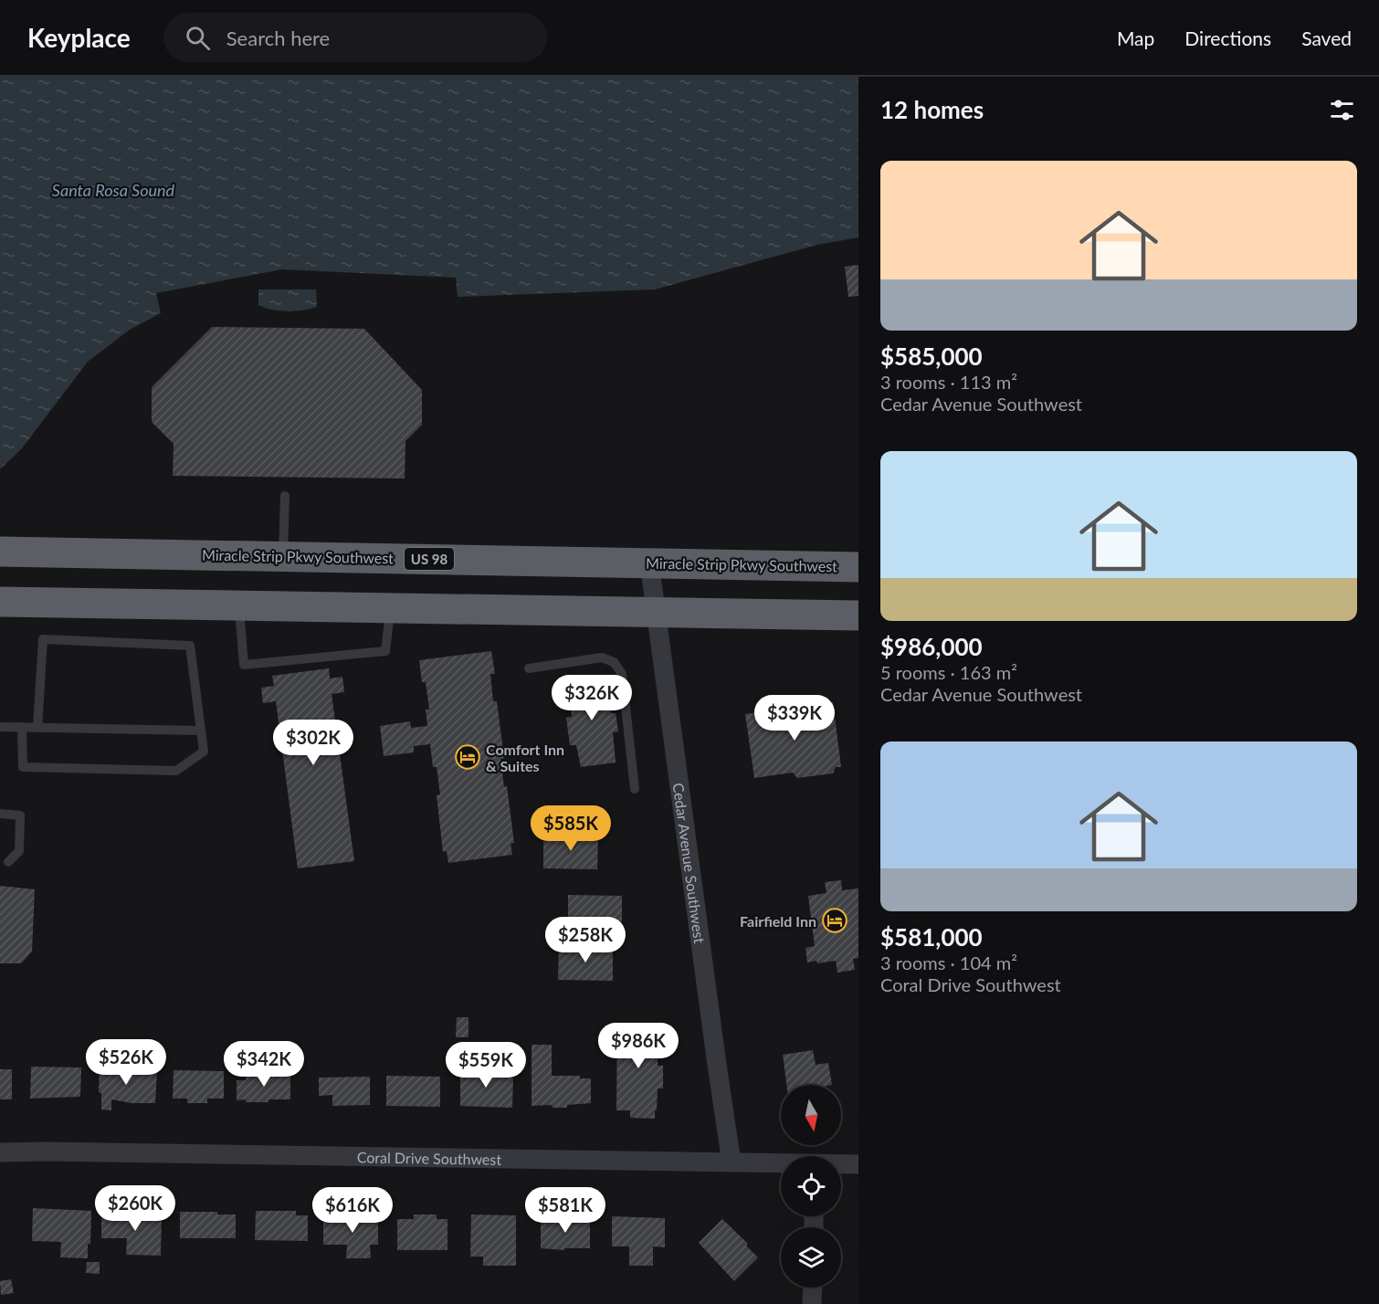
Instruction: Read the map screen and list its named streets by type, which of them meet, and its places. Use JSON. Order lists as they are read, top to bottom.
{
  "streets": {
    "highway": ["Miracle Strip Pkwy Southwest", "US 98"],
    "street": ["Cedar Avenue Southwest", "Coral Drive Southwest"]
  },
  "crossings": [
    ["Miracle Strip Pkwy Southwest", "Cedar Avenue Southwest"],
    ["Cedar Avenue Southwest", "Coral Drive Southwest"]
  ],
  "water": ["Santa Rosa Sound"],
  "places": {
    "hotel": ["Comfort Inn & Suites", "Fairfield Inn"]
  },
  "north": "bottom",
  "page": {
    "header": "Keyplace",
    "search": "Search here",
    "nav": ["Map", "Directions", "Saved"],
    "heading": "12 homes",
    "list": [
      {
        "name": "$585,000",
        "note": "3 rooms · 113 m² · Cedar Avenue Southwest"
      },
      {
        "name": "$986,000",
        "note": "5 rooms · 163 m² · Cedar Avenue Southwest"
      },
      {
        "name": "$581,000",
        "note": "3 rooms · 104 m² · Coral Drive Southwest"
      }
    ],
    "price": [
      "$326K",
      "$339K",
      "$302K",
      "$585K",
      "$258K",
      "$986K",
      "$526K",
      "$342K",
      "$559K",
      "$260K",
      "$616K",
      "$581K"
    ]
  }
}
